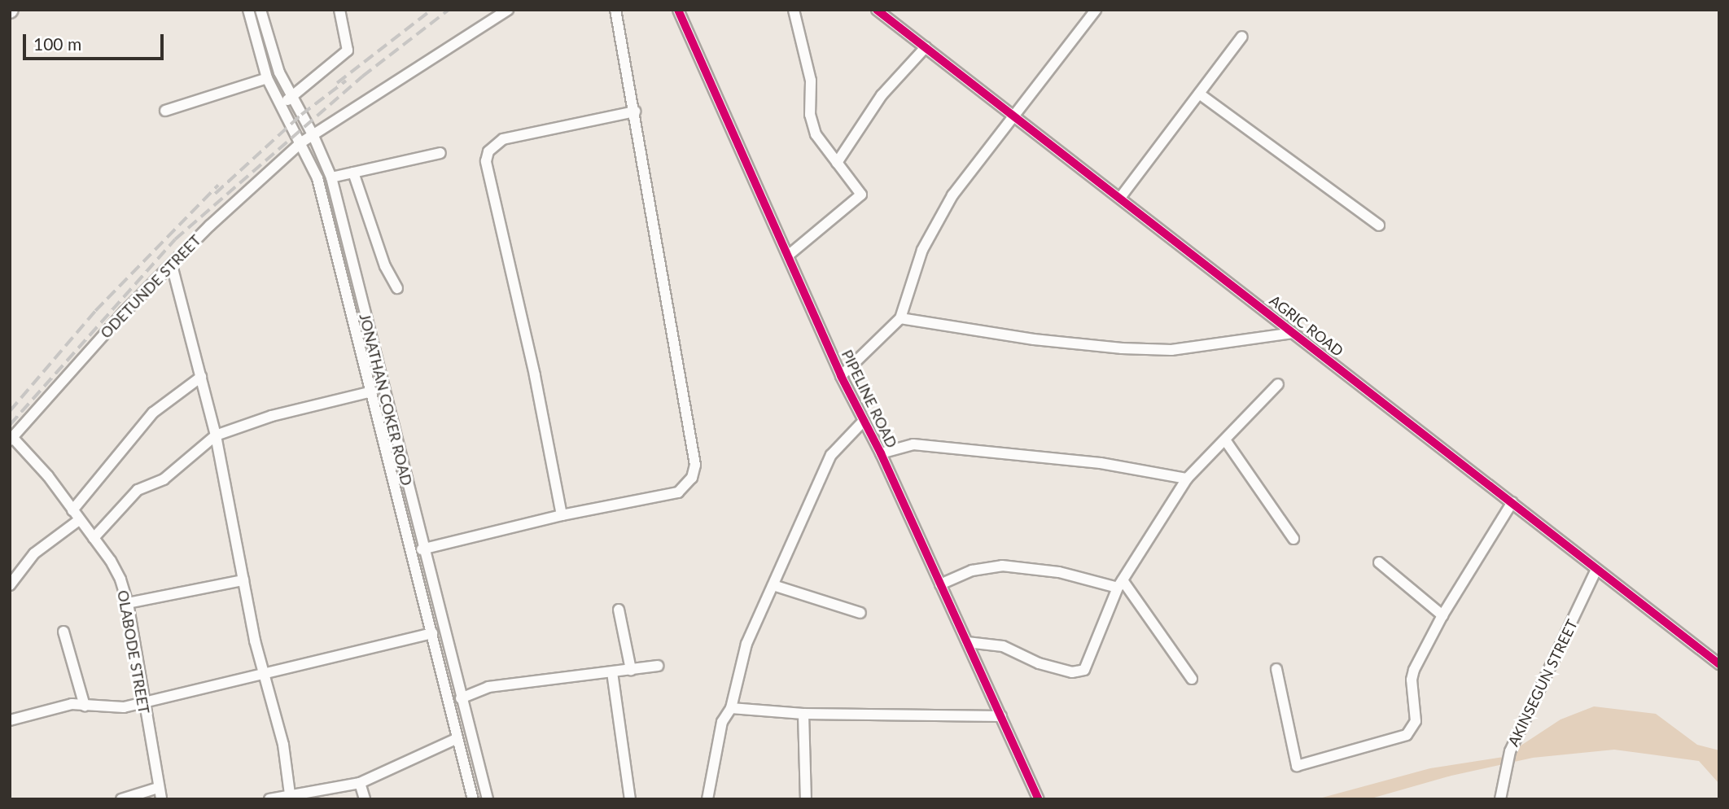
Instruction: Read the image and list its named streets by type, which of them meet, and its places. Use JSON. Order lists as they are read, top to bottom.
{
  "streets": {
    "street": [
      "ODETUNDE STREET",
      "AGRIC ROAD",
      "PIPELINE ROAD",
      "JONATHAN COKER ROAD",
      "OLABODE STREET",
      "AKINSEGUN STREET"
    ]
  },
  "crossings": [
    ["ODETUNDE STREET", "JONATHAN COKER ROAD"],
    ["ODETUNDE STREET", "OLABODE STREET"],
    ["AGRIC ROAD", "AKINSEGUN STREET"]
  ],
  "scale_bar": "100 m"
}
